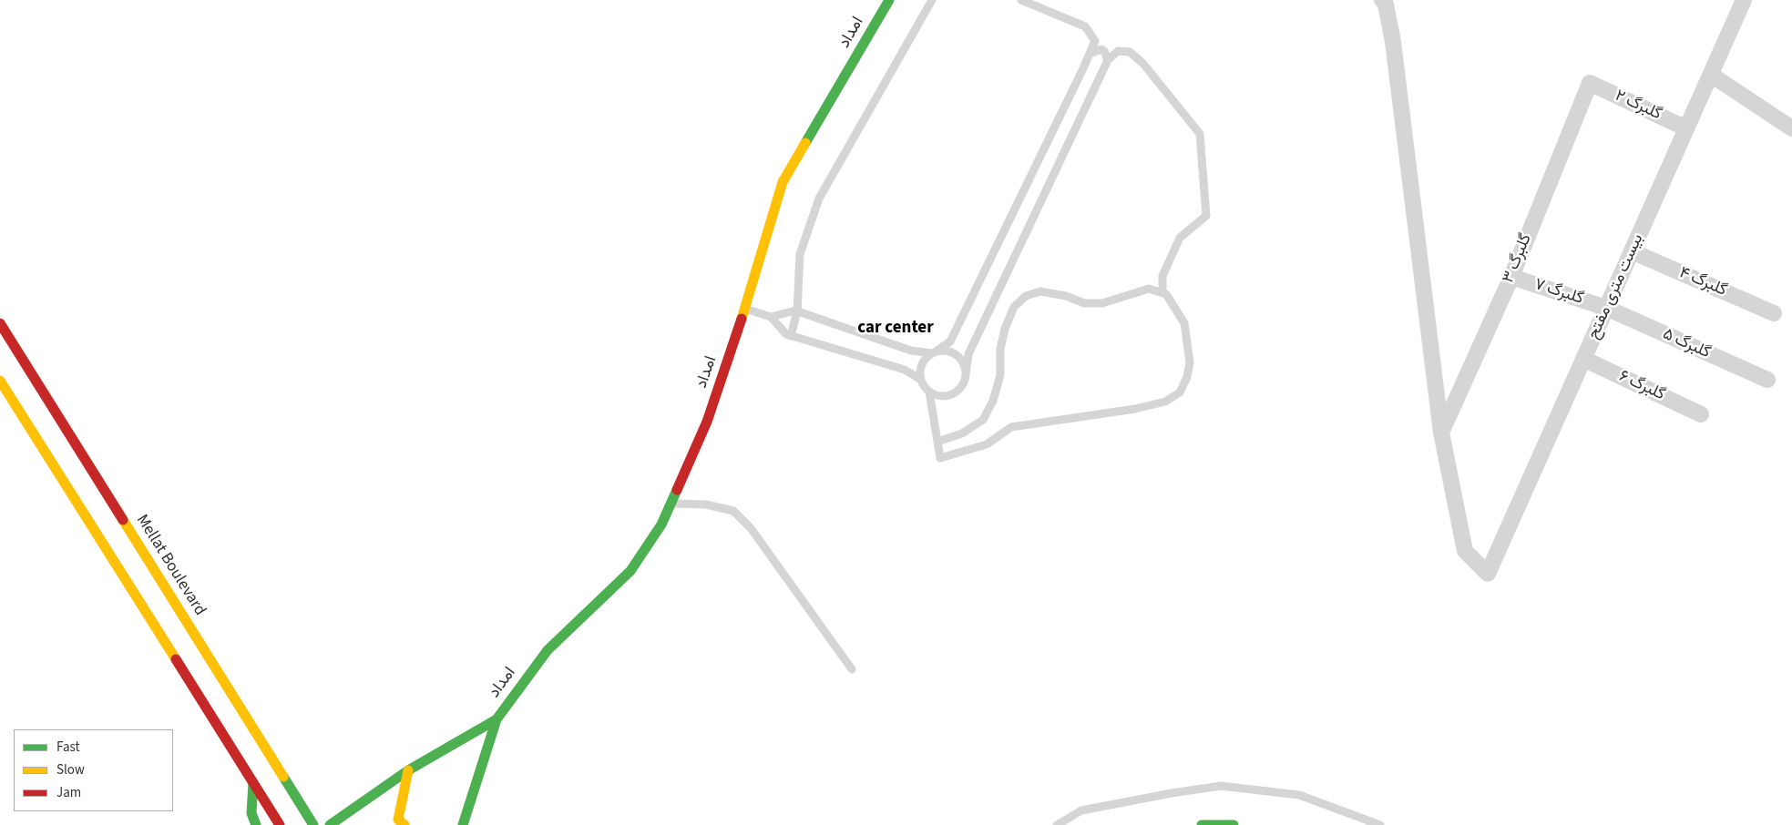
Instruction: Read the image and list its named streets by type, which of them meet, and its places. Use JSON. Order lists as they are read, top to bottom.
{
  "streets": {
    "street": [
      "امداد",
      "گلبرگ ۲",
      "گلبرگ ۳",
      "گلبرگ ۴",
      "بیست متری مفتح",
      "گلبرگ ۷",
      "گلبرگ ۵",
      "گلبرگ ۶",
      "Mellat Boulevard"
    ]
  },
  "crossings": [
    ["گلبرگ ۲", "گلبرگ ۳"],
    ["گلبرگ ۲", "بیست متری مفتح"],
    ["گلبرگ ۳", "بیست متری مفتح"],
    ["گلبرگ ۳", "گلبرگ ۷"],
    ["گلبرگ ۴", "بیست متری مفتح"],
    ["بیست متری مفتح", "گلبرگ ۷"],
    ["بیست متری مفتح", "گلبرگ ۵"],
    ["بیست متری مفتح", "گلبرگ ۶"],
    ["گلبرگ ۷", "گلبرگ ۵"]
  ],
  "districts": ["car center"],
  "legend": ["Fast", "Slow", "Jam"]
}
